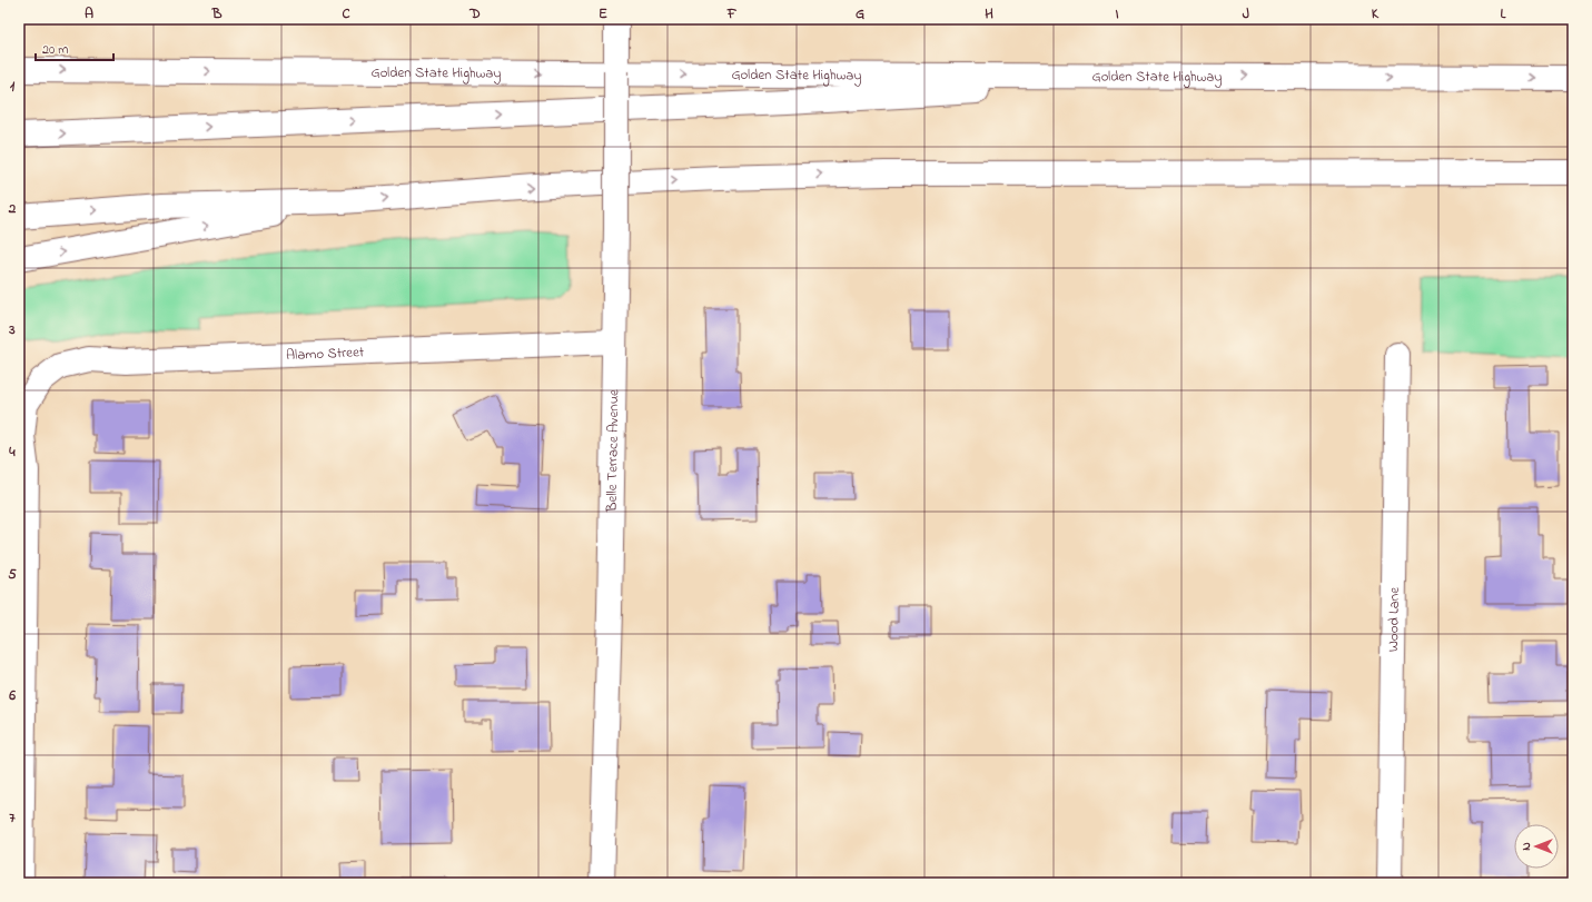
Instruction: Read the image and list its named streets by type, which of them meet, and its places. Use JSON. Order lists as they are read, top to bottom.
{
  "streets": {
    "main road": [
      "Golden State Highway",
      "Alamo Street",
      "Belle Terrace Avenue",
      "Wood Lane"
    ]
  },
  "crossings": [
    ["Alamo Street", "Belle Terrace Avenue"]
  ],
  "scale_bar": "20 m",
  "north": "left",
  "grid": {
    "columns": [
      "A",
      "B",
      "C",
      "D",
      "E",
      "F",
      "G",
      "H",
      "I",
      "J",
      "K",
      "L"
    ],
    "rows": [
      "1",
      "2",
      "3",
      "4",
      "5",
      "6",
      "7"
    ]
  }
}
